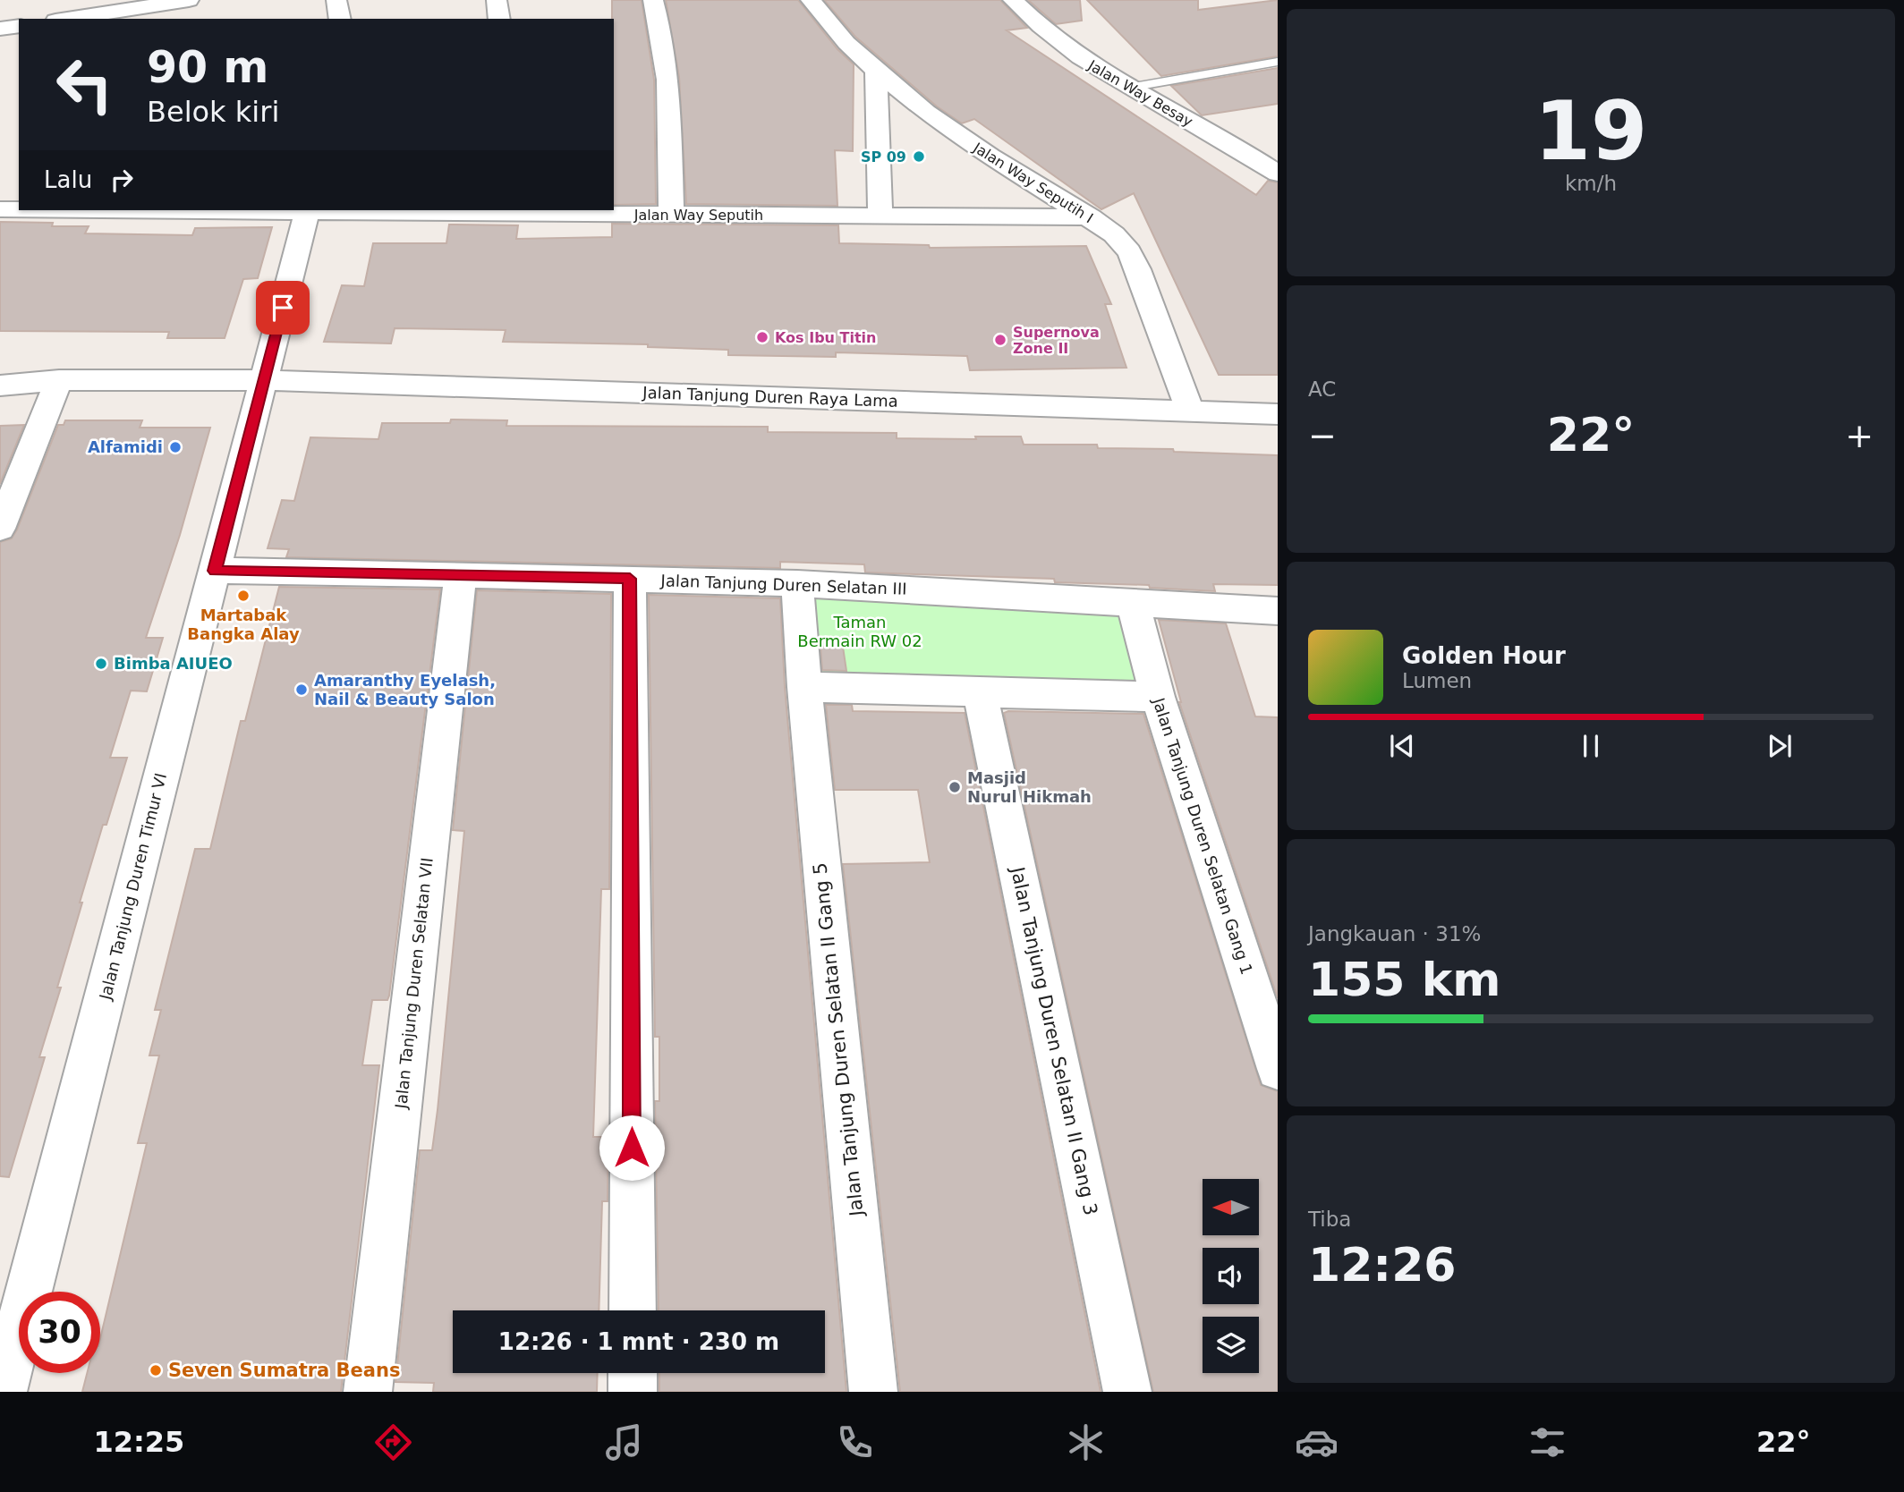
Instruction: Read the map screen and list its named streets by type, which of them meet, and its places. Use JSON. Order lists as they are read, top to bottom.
{
  "streets": {
    "street": [
      "Jalan Way Besay",
      "Jalan Way Seputih I",
      "Jalan Way Seputih",
      "Jalan Tanjung Duren Raya Lama",
      "Jalan Tanjung Duren Selatan III",
      "Jalan Tanjung Duren Selatan Gang 1",
      "Jalan Tanjung Duren Timur VI",
      "Jalan Tanjung Duren Selatan VII",
      "Jalan Tanjung Duren Selatan II Gang 5",
      "Jalan Tanjung Duren Selatan II Gang 3"
    ]
  },
  "crossings": [
    ["Jalan Way Seputih I", "Jalan Way Seputih"],
    ["Jalan Way Seputih I", "Jalan Tanjung Duren Raya Lama"],
    ["Jalan Tanjung Duren Raya Lama", "Jalan Tanjung Duren Timur VI"],
    ["Jalan Tanjung Duren Selatan III", "Jalan Tanjung Duren Selatan Gang 1"],
    ["Jalan Tanjung Duren Selatan III", "Jalan Tanjung Duren Timur VI"],
    ["Jalan Tanjung Duren Selatan III", "Jalan Tanjung Duren Selatan VII"],
    ["Jalan Tanjung Duren Selatan III", "Jalan Tanjung Duren Selatan II Gang 5"]
  ],
  "parks": ["Taman Bermain RW 02"],
  "places": [
    "SP 09",
    "Kos Ibu Titin",
    "Supernova Zone II",
    "Alfamidi",
    "Martabak Bangka Alay",
    "Bimba AIUEO",
    "Amaranthy Eyelash, Nail & Beauty Salon",
    "Masjid Nurul Hikmah",
    "Seven Sumatra Beans"
  ],
  "north": "left",
  "page": {
    "tile": [
      ["19", "km/h"],
      "AC",
      ["Jangkauan · 31%", "155 km"],
      ["Tiba", "12:26"]
    ],
    "turn": ["90 m", "Belok kiri"],
    "then": "Lalu",
    "heat": ["−", "22°", "+"],
    "song": ["Golden Hour", "Lumen"],
    "limit": "30",
    "trip": "12:26 · 1 mnt · 230 m",
    "tabs": ["12:25", "22°"]
  }
}
